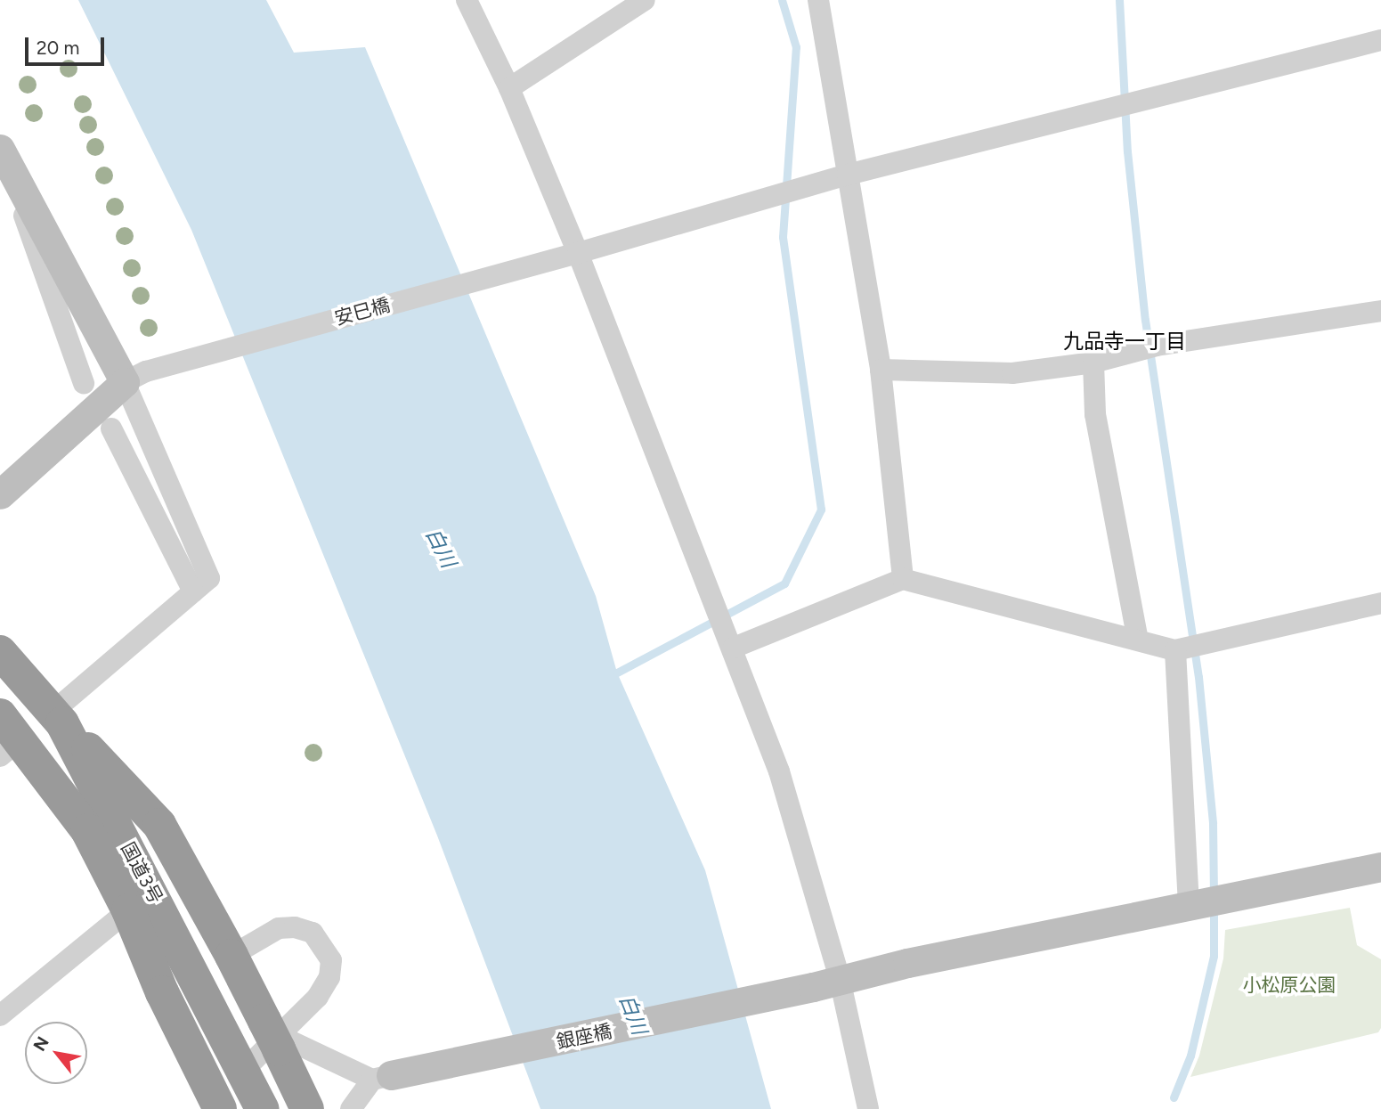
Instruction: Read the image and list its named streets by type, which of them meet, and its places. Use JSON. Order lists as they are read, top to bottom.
{
  "streets": {
    "highway": ["国道3号"],
    "street": ["安巳橋", "銀座橋"]
  },
  "districts": ["九品寺一丁目"],
  "water": ["白川"],
  "parks": ["小松原公園"],
  "scale_bar": "20 m",
  "north": "top left"
}
